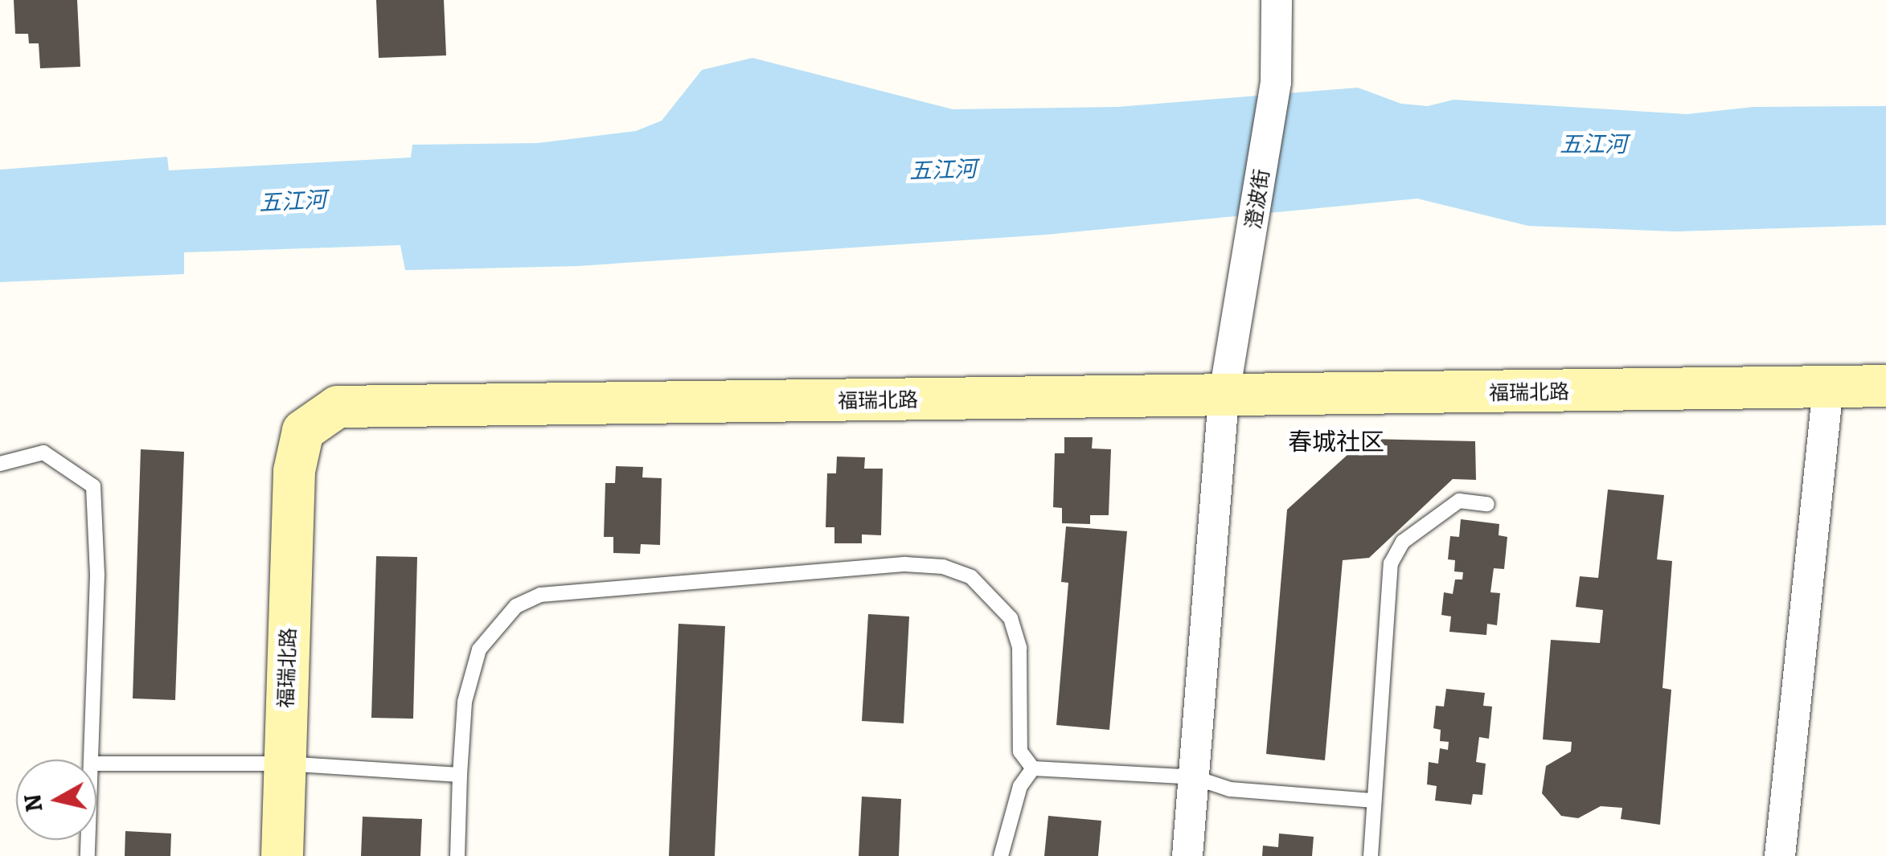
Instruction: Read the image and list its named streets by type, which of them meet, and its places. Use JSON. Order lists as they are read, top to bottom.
{
  "streets": {
    "street": ["澄波街", "福瑞北路"]
  },
  "crossings": [
    ["澄波街", "福瑞北路"]
  ],
  "districts": ["春城社区"],
  "water": ["五江河"],
  "north": "left"
}
